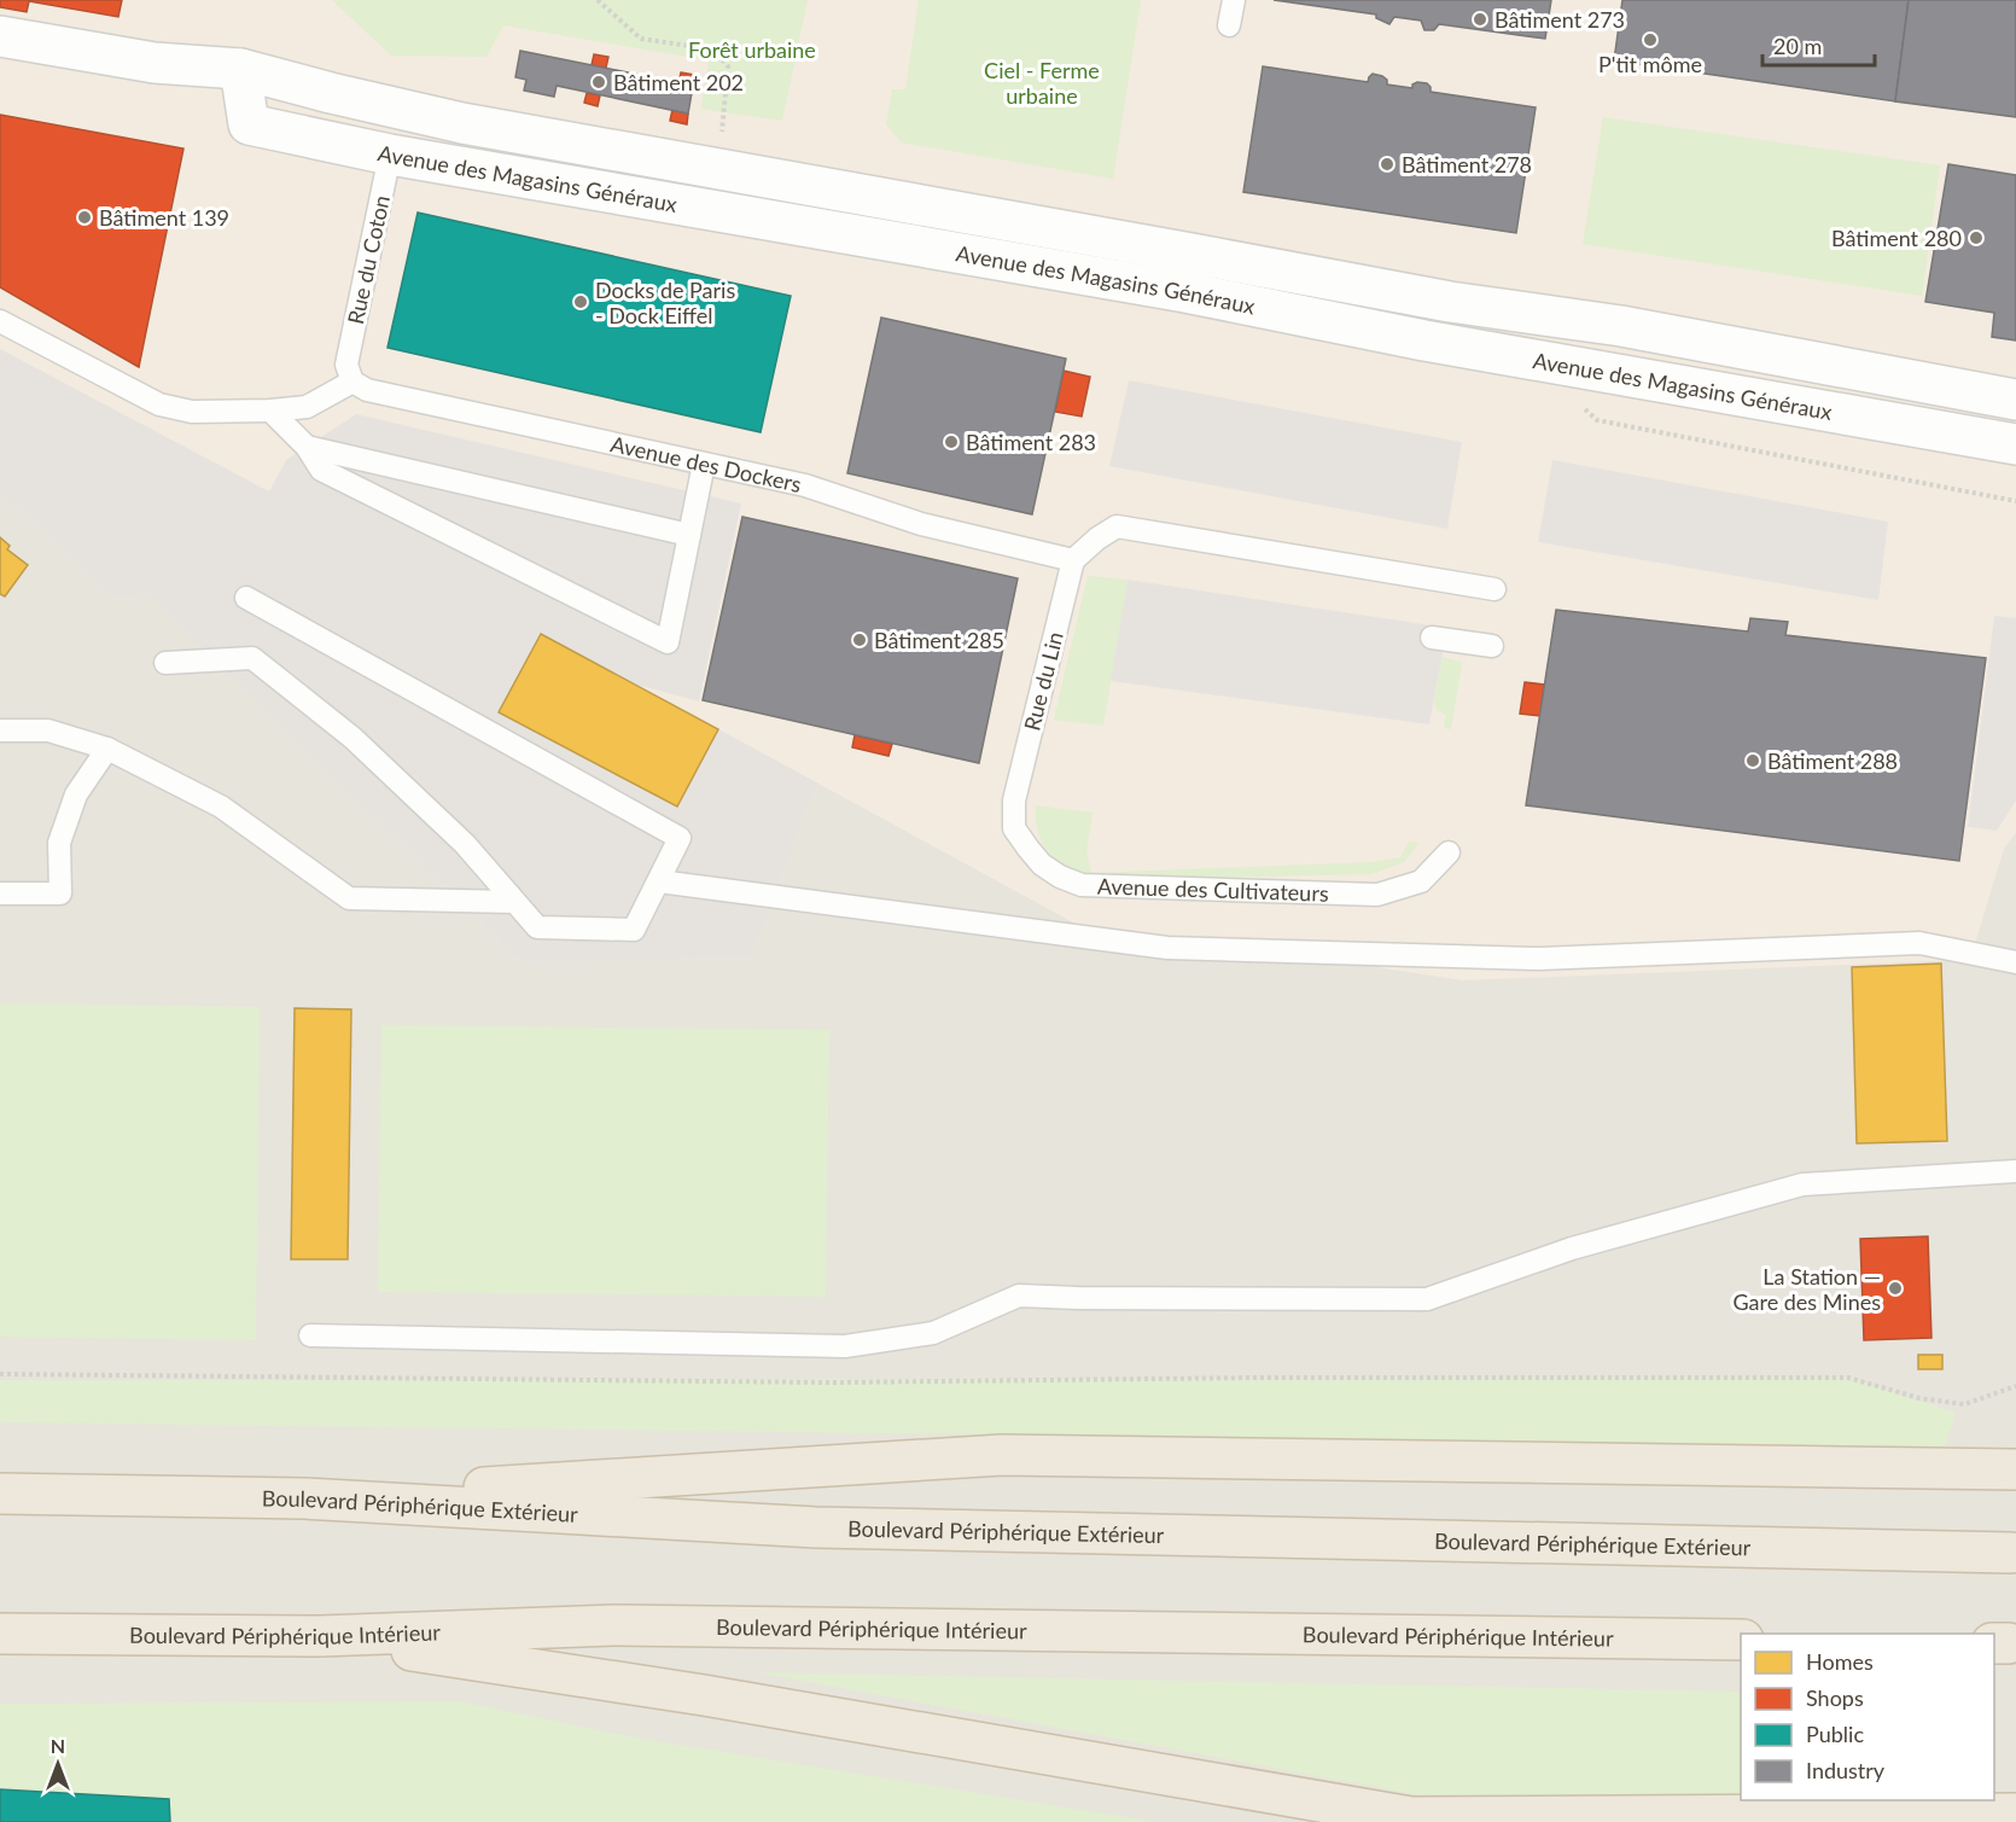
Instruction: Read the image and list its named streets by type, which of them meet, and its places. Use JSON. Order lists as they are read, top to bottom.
{
  "streets": {
    "highway": ["Boulevard Périphérique Extérieur", "Boulevard Périphérique Intérieur"],
    "street": ["Avenue des Magasins Généraux"],
    "lane": [
      "Rue du Coton",
      "Avenue des Dockers",
      "Rue du Lin",
      "Avenue des Cultivateurs"
    ]
  },
  "crossings": [
    ["Avenue des Magasins Généraux", "Rue du Coton"],
    ["Rue du Coton", "Avenue des Dockers"],
    ["Avenue des Dockers", "Rue du Lin"],
    ["Rue du Lin", "Avenue des Cultivateurs"]
  ],
  "parks": ["Forêt urbaine", "Ciel - Ferme urbaine"],
  "places": [
    "Bâtiment 273",
    "P'tit môme",
    "Bâtiment 202",
    "Bâtiment 278",
    "Bâtiment 139",
    "Bâtiment 280",
    "Docks de Paris - Dock Eiffel",
    "Bâtiment 283",
    "Bâtiment 285",
    "Bâtiment 288",
    "La Station — Gare des Mines"
  ],
  "legend": [
    "Homes",
    "Shops",
    "Public",
    "Industry"
  ],
  "scale_bar": "20 m",
  "north": "top"
}
